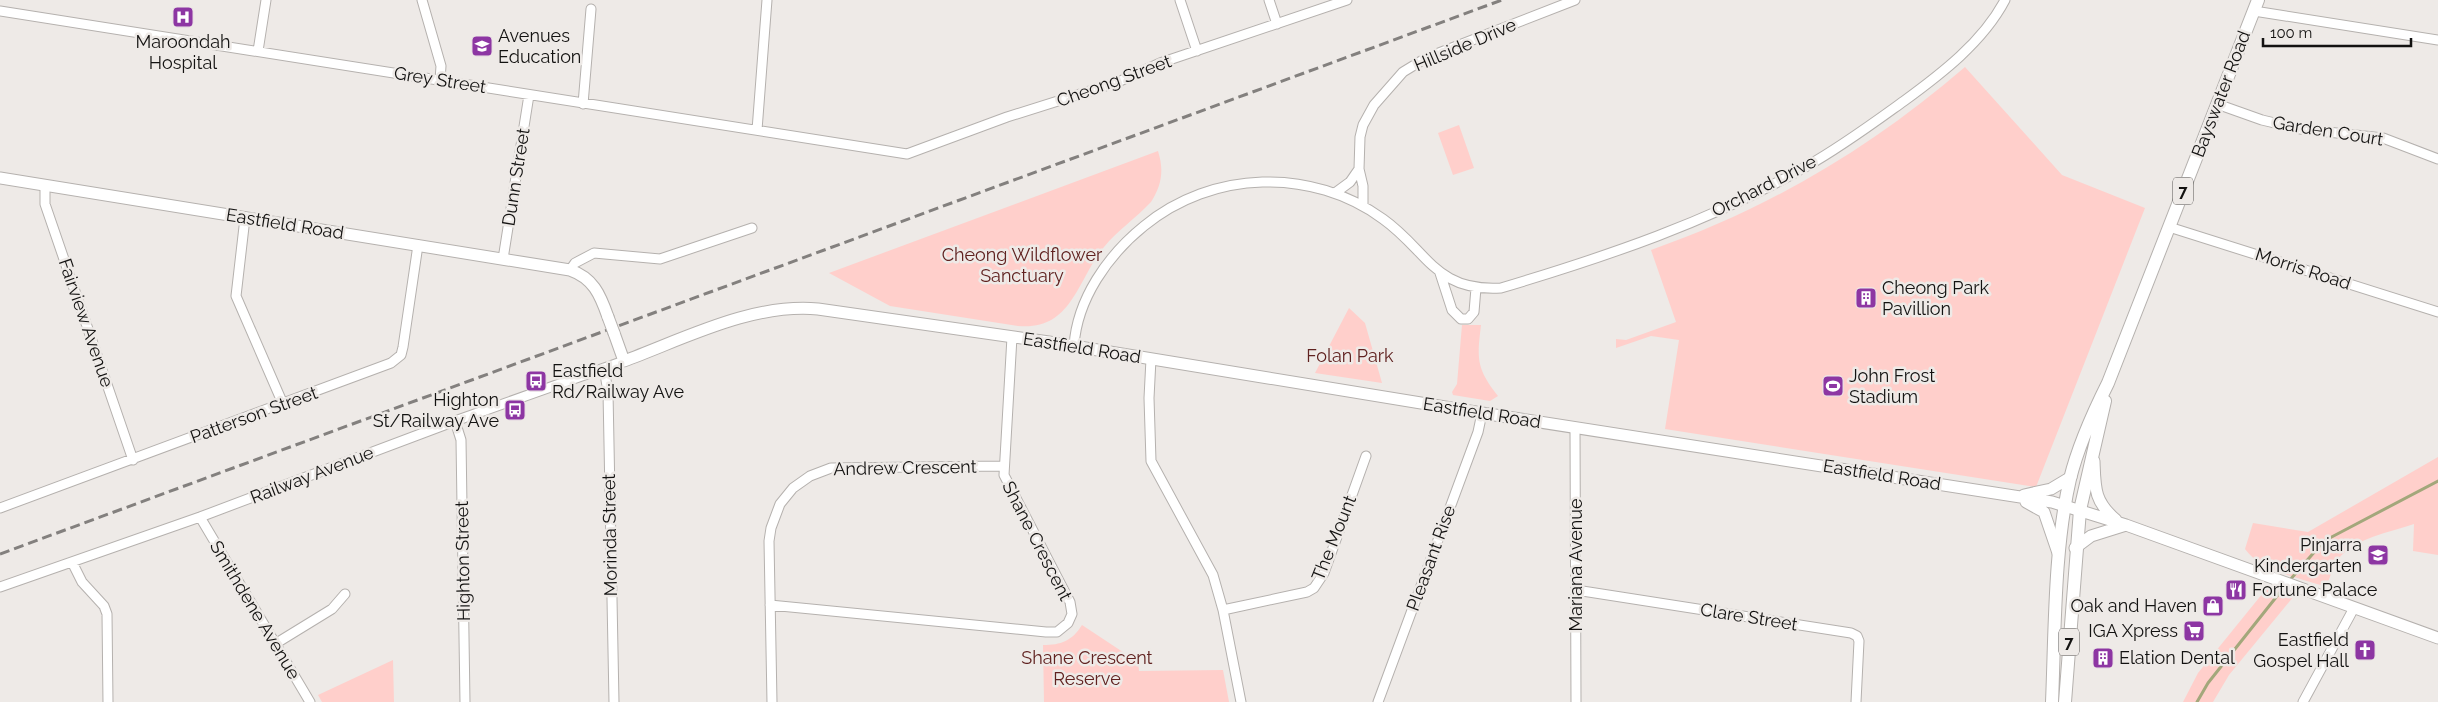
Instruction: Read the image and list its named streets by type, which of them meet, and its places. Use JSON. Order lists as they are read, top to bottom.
{
  "streets": {
    "main road": ["Bayswater Road", "7", "Eastfield Road"],
    "street": [
      "Hillside Drive",
      "Grey Street",
      "Cheong Street",
      "Garden Court",
      "Dunn Street",
      "Orchard Drive",
      "Morris Road",
      "Fairview Avenue",
      "Patterson Street",
      "Andrew Crescent",
      "Railway Avenue",
      "Morinda Street",
      "The Mount",
      "Shane Crescent",
      "Pleasant Rise",
      "Highton Street",
      "Mariana Avenue",
      "Smithdene Avenue",
      "Clare Street"
    ]
  },
  "crossings": [
    ["Grey Street", "Cheong Street"],
    ["Grey Street", "Dunn Street"],
    ["Bayswater Road", "Garden Court"],
    ["Bayswater Road", "Eastfield Road"],
    ["Bayswater Road", "Morris Road"],
    ["Dunn Street", "Eastfield Road"],
    ["Eastfield Road", "Fairview Avenue"],
    ["Eastfield Road", "Patterson Street"],
    ["Eastfield Road", "Railway Avenue"],
    ["Eastfield Road", "Shane Crescent"],
    ["Eastfield Road", "Pleasant Rise"],
    ["Eastfield Road", "Mariana Avenue"],
    ["Fairview Avenue", "Patterson Street"],
    ["Andrew Crescent", "Shane Crescent"],
    ["Railway Avenue", "Morinda Street"],
    ["Railway Avenue", "Highton Street"],
    ["Railway Avenue", "Smithdene Avenue"],
    ["Mariana Avenue", "Clare Street"]
  ],
  "parks": ["Cheong Wildflower Sanctuary", "Folan Park", "Shane Crescent Reserve"],
  "places": {
    "hospital": ["Maroondah Hospital"],
    "school or university": ["Avenues Education", "Pinjarra Kindergarten"],
    "building": ["Cheong Park Pavillion", "Elation Dental"],
    "bus stop": ["Eastfield Rd/Railway Ave", "Highton St/Railway Ave"],
    "sports": ["John Frost Stadium"],
    "restaurant": ["Fortune Palace"],
    "shop": ["Oak and Haven"],
    "supermarket": ["IGA Xpress"],
    "church": ["Eastfield Gospel Hall"]
  },
  "scale_bar": "100 m"
}
